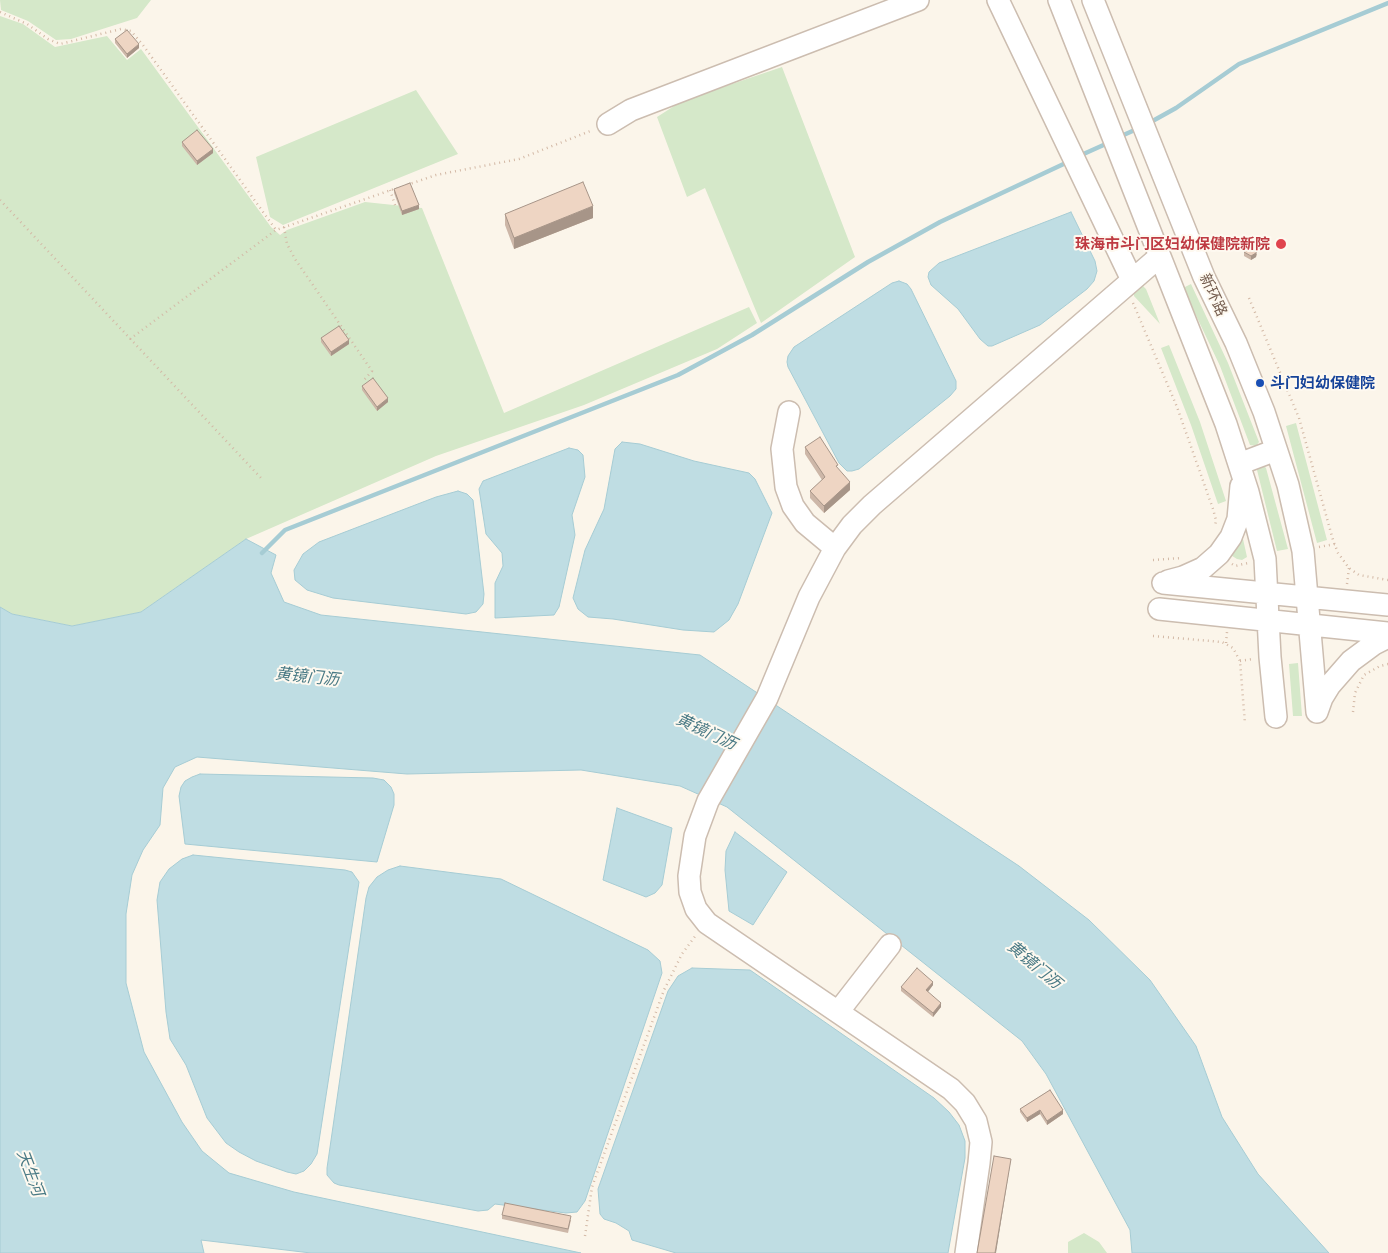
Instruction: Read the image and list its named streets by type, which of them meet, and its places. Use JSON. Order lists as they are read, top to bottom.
{
  "streets": {
    "street": ["新环路"]
  },
  "water": ["黄镜门沥", "天生河"],
  "places": ["珠海市斗门区妇幼保健院新院", "斗门妇幼保健院"]
}
